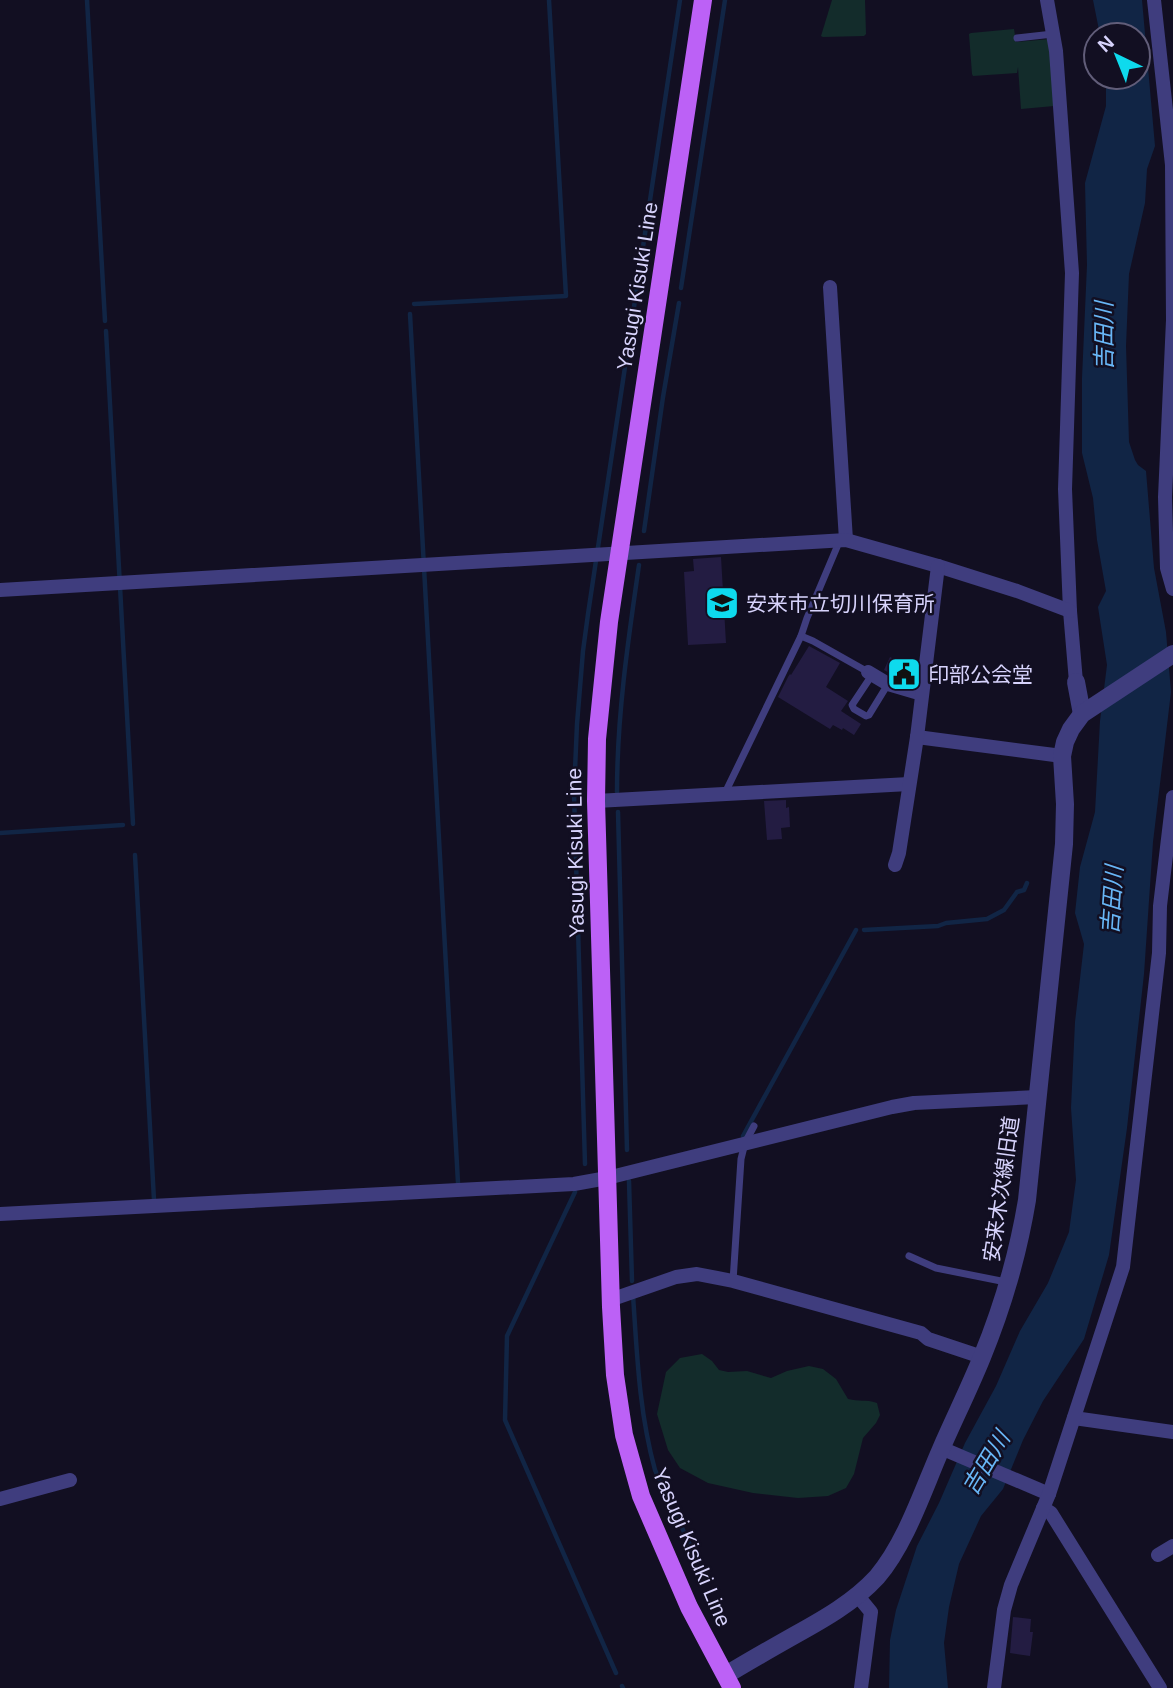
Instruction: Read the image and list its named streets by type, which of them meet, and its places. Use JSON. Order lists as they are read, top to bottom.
{
  "streets": {
    "main road": ["Yasugi Kisuki Line"],
    "street": ["安来木次線旧道"]
  },
  "crossings": [
    ["Yasugi Kisuki Line", "安来木次線旧道"]
  ],
  "water": ["吉田川"],
  "places": {
    "school or university": ["安来市立切川保育所"],
    "public building": ["印部公会堂"]
  },
  "north": "top left"
}
